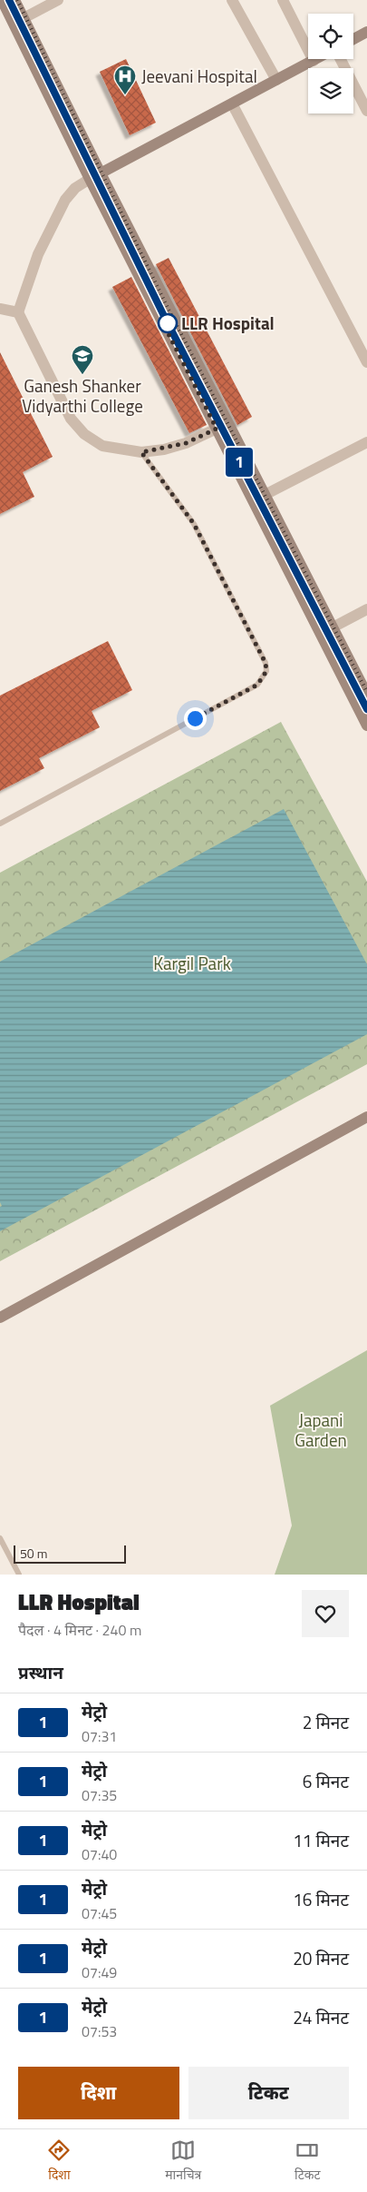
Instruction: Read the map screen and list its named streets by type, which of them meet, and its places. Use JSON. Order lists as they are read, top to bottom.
{
  "parks": ["Kargil Park", "Japani Garden"],
  "places": {
    "hospital": ["Jeevani Hospital"],
    "other": ["LLR Hospital"],
    "school or university": ["Ganesh Shanker Vidyarthi College"]
  },
  "lines": ["metro line 1"],
  "scale_bar": "50 m",
  "page": {
    "on_map": "1",
    "scale": "50 m",
    "heading": [
      ["LLR Hospital", "पैदल · 4 मिनट · 240 m"],
      "प्रस्थान"
    ],
    "list": [
      {
        "mark": "1",
        "name": "मेट्रो",
        "note": "07:31",
        "value": "2 मिनट"
      },
      {
        "mark": "1",
        "name": "मेट्रो",
        "note": "07:35",
        "value": "6 मिनट"
      },
      {
        "mark": "1",
        "name": "मेट्रो",
        "note": "07:40",
        "value": "11 मिनट"
      },
      {
        "mark": "1",
        "name": "मेट्रो",
        "note": "07:45",
        "value": "16 मिनट"
      },
      {
        "mark": "1",
        "name": "मेट्रो",
        "note": "07:49",
        "value": "20 मिनट"
      },
      {
        "mark": "1",
        "name": "मेट्रो",
        "note": "07:53",
        "value": "24 मिनट"
      }
    ],
    "buttons": ["दिशा", "टिकट"],
    "tabs": ["दिशा", "मानचित्र", "टिकट"]
  }
}
